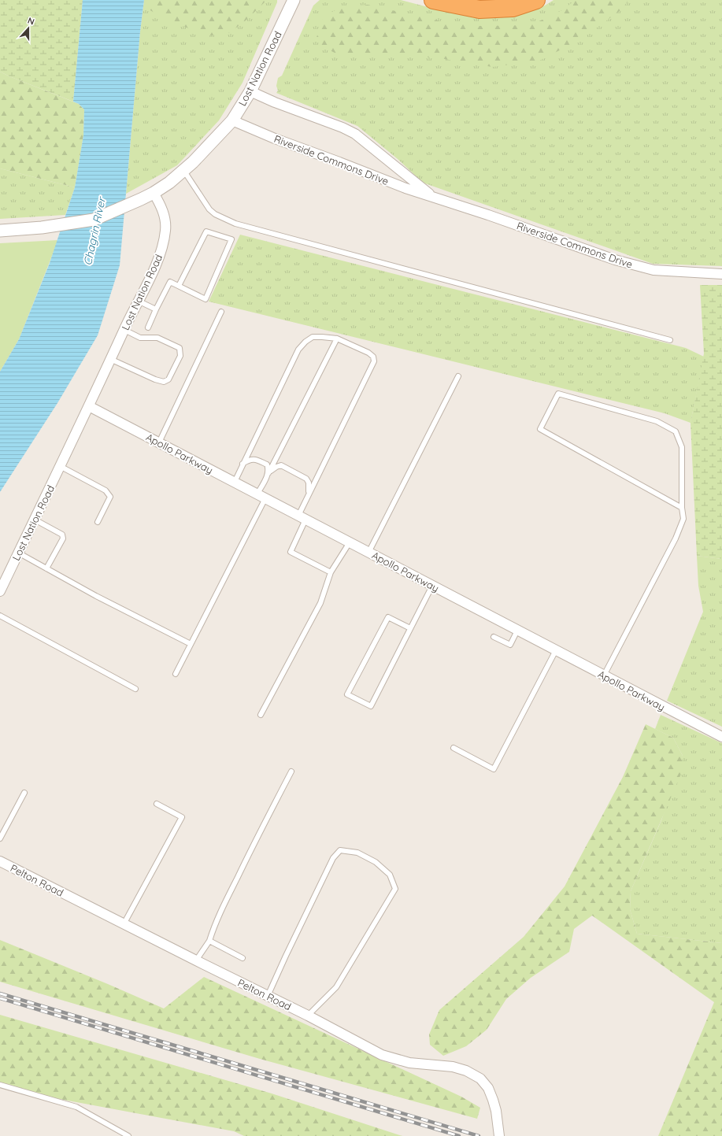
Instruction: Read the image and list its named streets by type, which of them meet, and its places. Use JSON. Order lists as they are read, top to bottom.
{
  "streets": {
    "street": [
      "Lost Nation Road",
      "Riverside Commons Drive",
      "Apollo Parkway",
      "Pelton Road"
    ]
  },
  "crossings": [
    ["Lost Nation Road", "Riverside Commons Drive"],
    ["Lost Nation Road", "Apollo Parkway"]
  ],
  "water": ["Chagrin River"],
  "north": "top"
}
